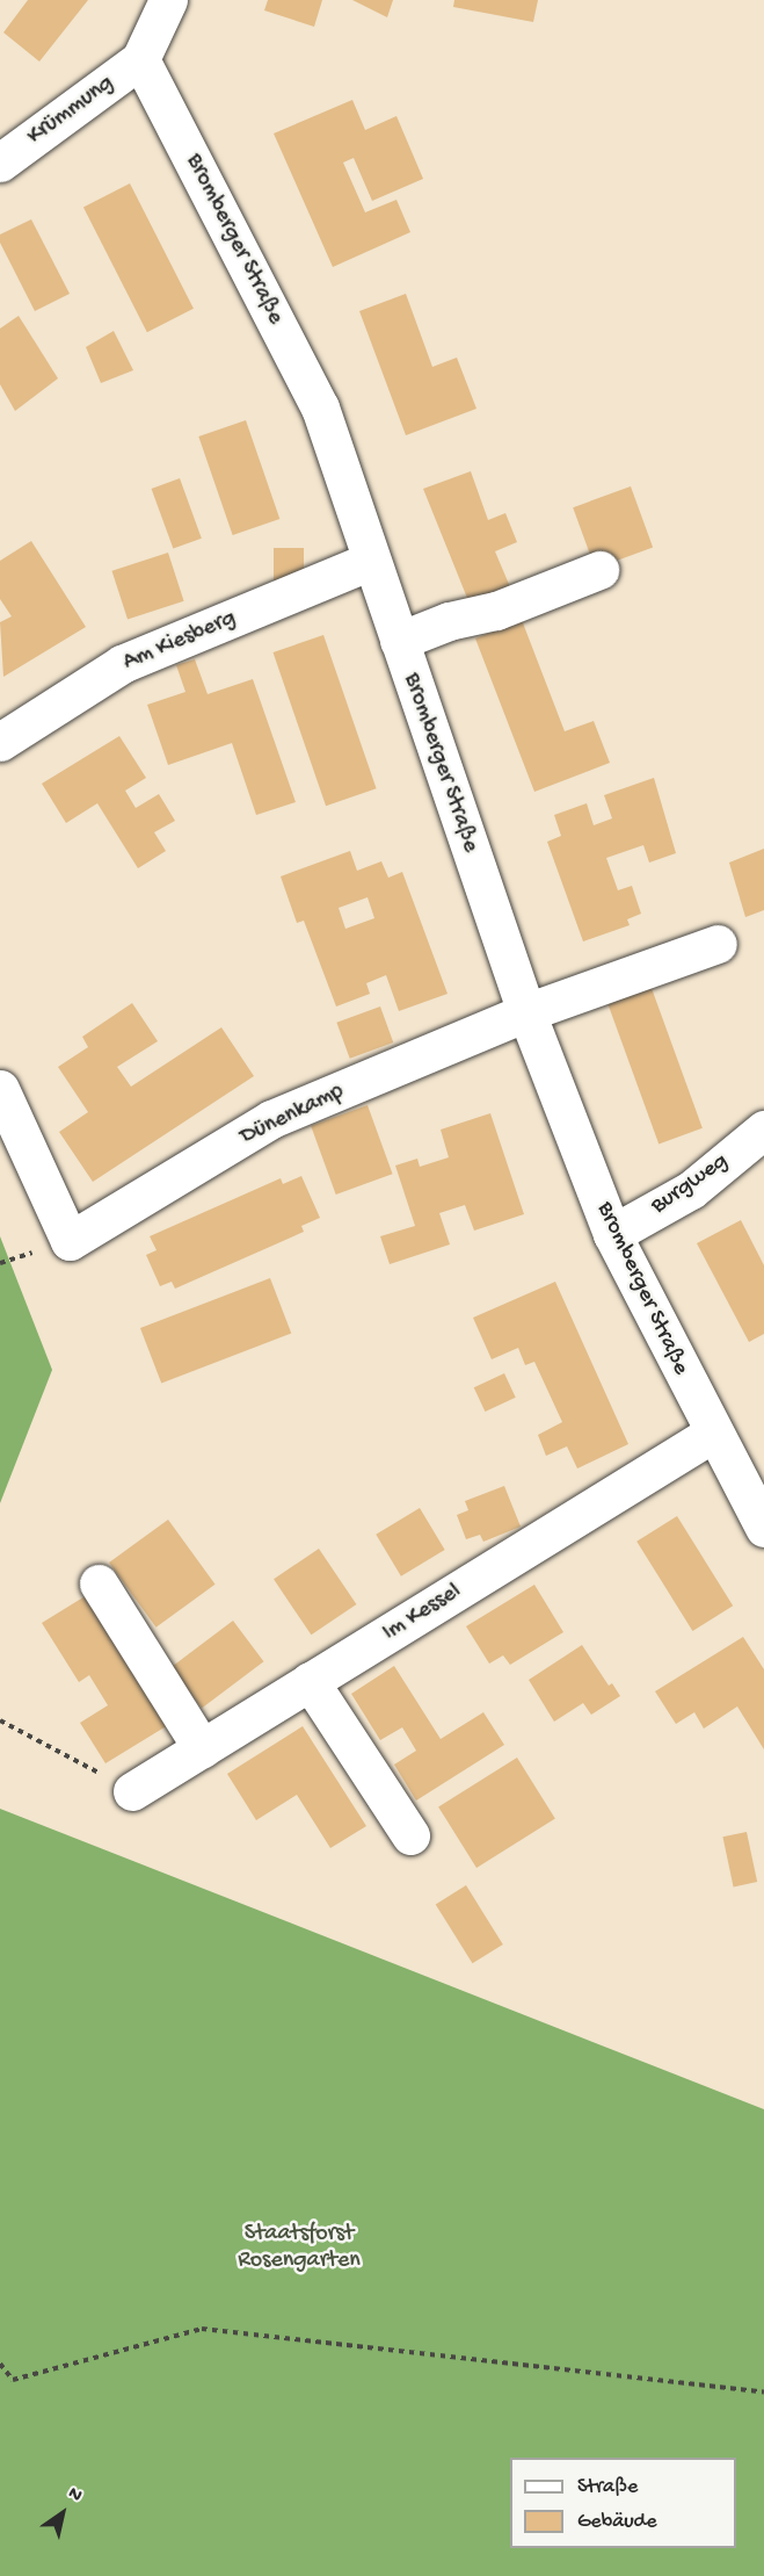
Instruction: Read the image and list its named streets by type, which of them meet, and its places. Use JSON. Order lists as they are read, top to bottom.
{
  "streets": {
    "street": [
      "Krümmung",
      "Bromberger Straße",
      "Am Kiesberg",
      "Dünenkamp",
      "Burgweg",
      "Im Kessel"
    ]
  },
  "crossings": [
    ["Krümmung", "Bromberger Straße"],
    ["Bromberger Straße", "Am Kiesberg"],
    ["Bromberger Straße", "Dünenkamp"],
    ["Bromberger Straße", "Burgweg"],
    ["Bromberger Straße", "Im Kessel"]
  ],
  "parks": ["Staatsforst Rosengarten"],
  "legend": ["Straße", "Gebäude"],
  "north": "top right"
}
